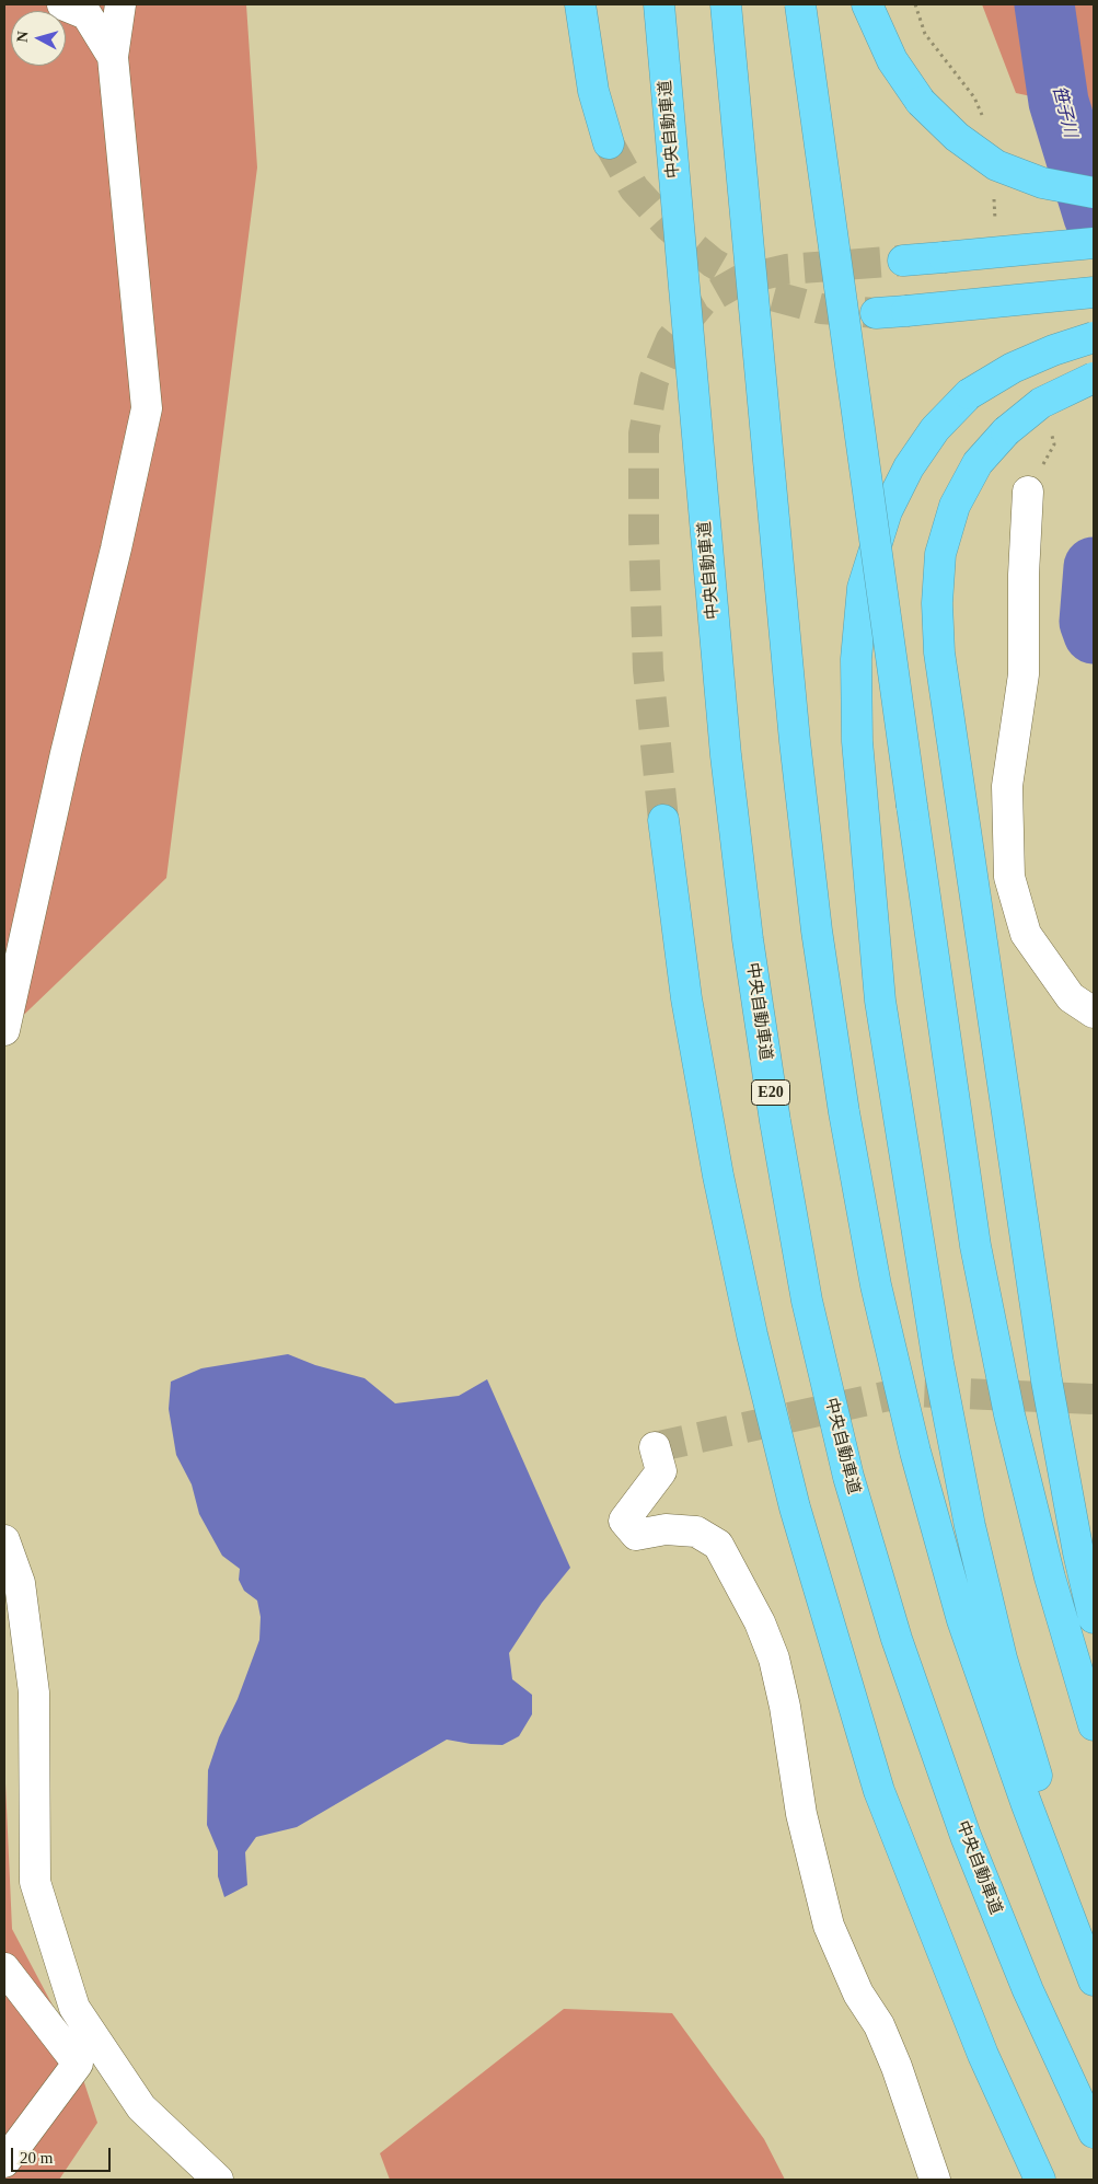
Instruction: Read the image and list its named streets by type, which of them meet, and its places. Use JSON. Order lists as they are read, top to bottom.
{
  "streets": {
    "highway": ["中央自動車道", "E20"]
  },
  "water": ["笹子川"],
  "scale_bar": "20 m",
  "north": "left"
}
